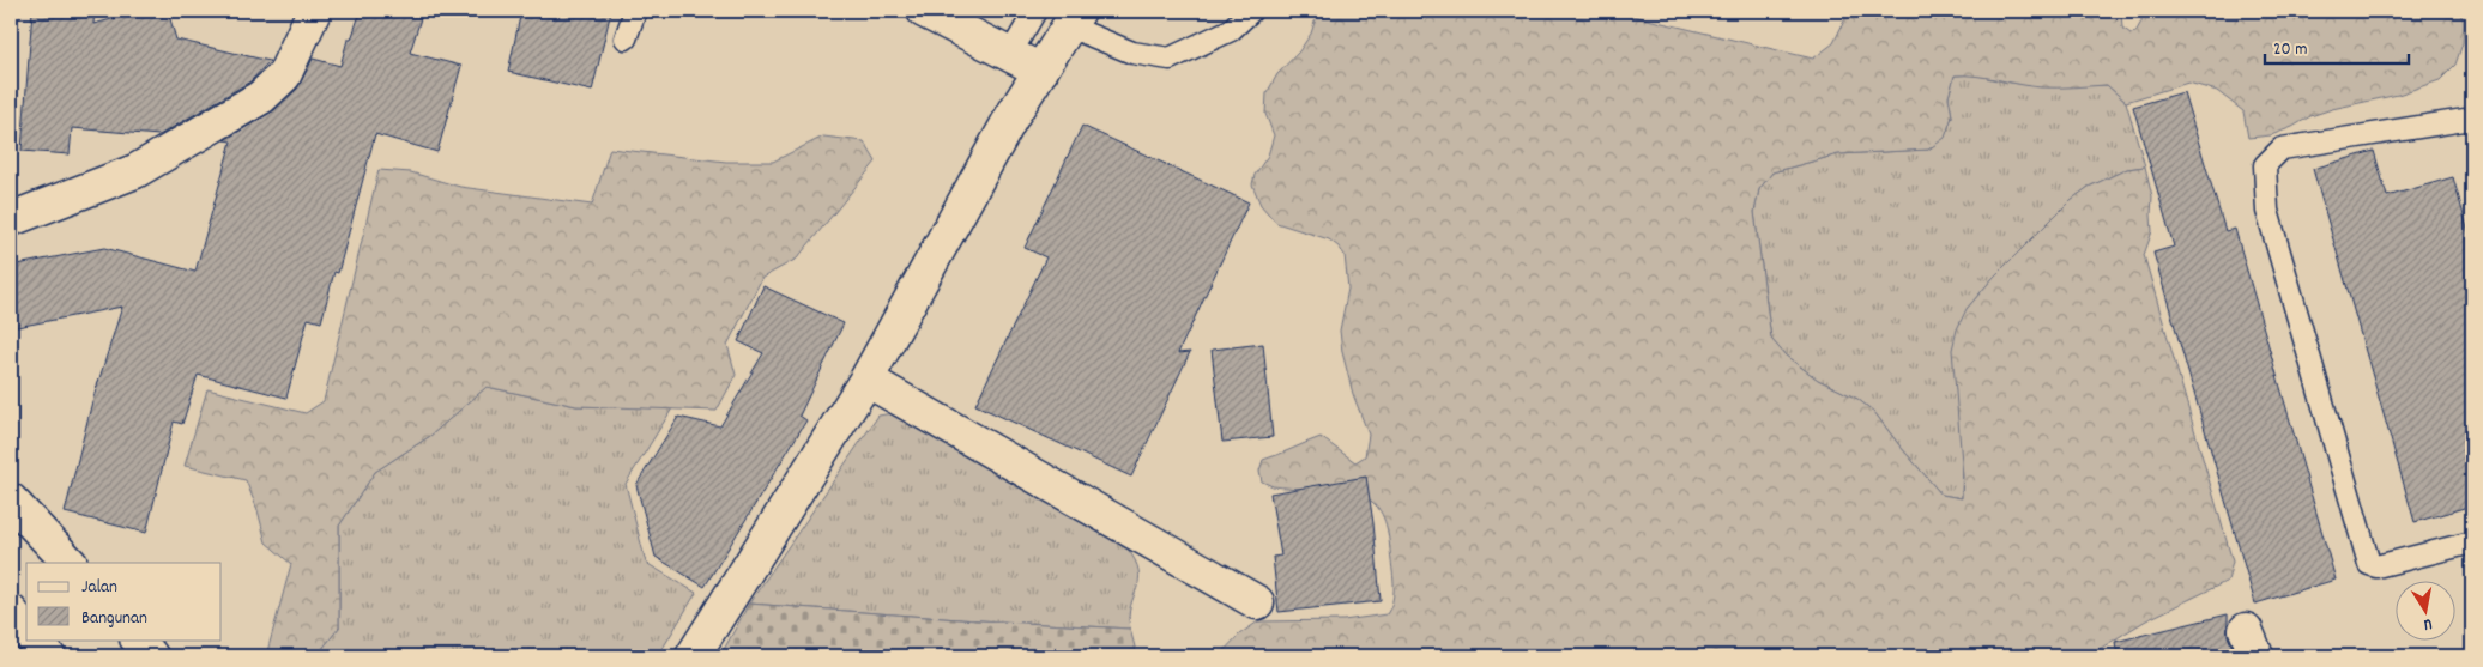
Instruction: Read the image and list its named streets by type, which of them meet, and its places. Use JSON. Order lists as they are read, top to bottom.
{
  "legend": ["Jalan", "Bangunan"],
  "scale_bar": "20 m",
  "north": "bottom"
}
